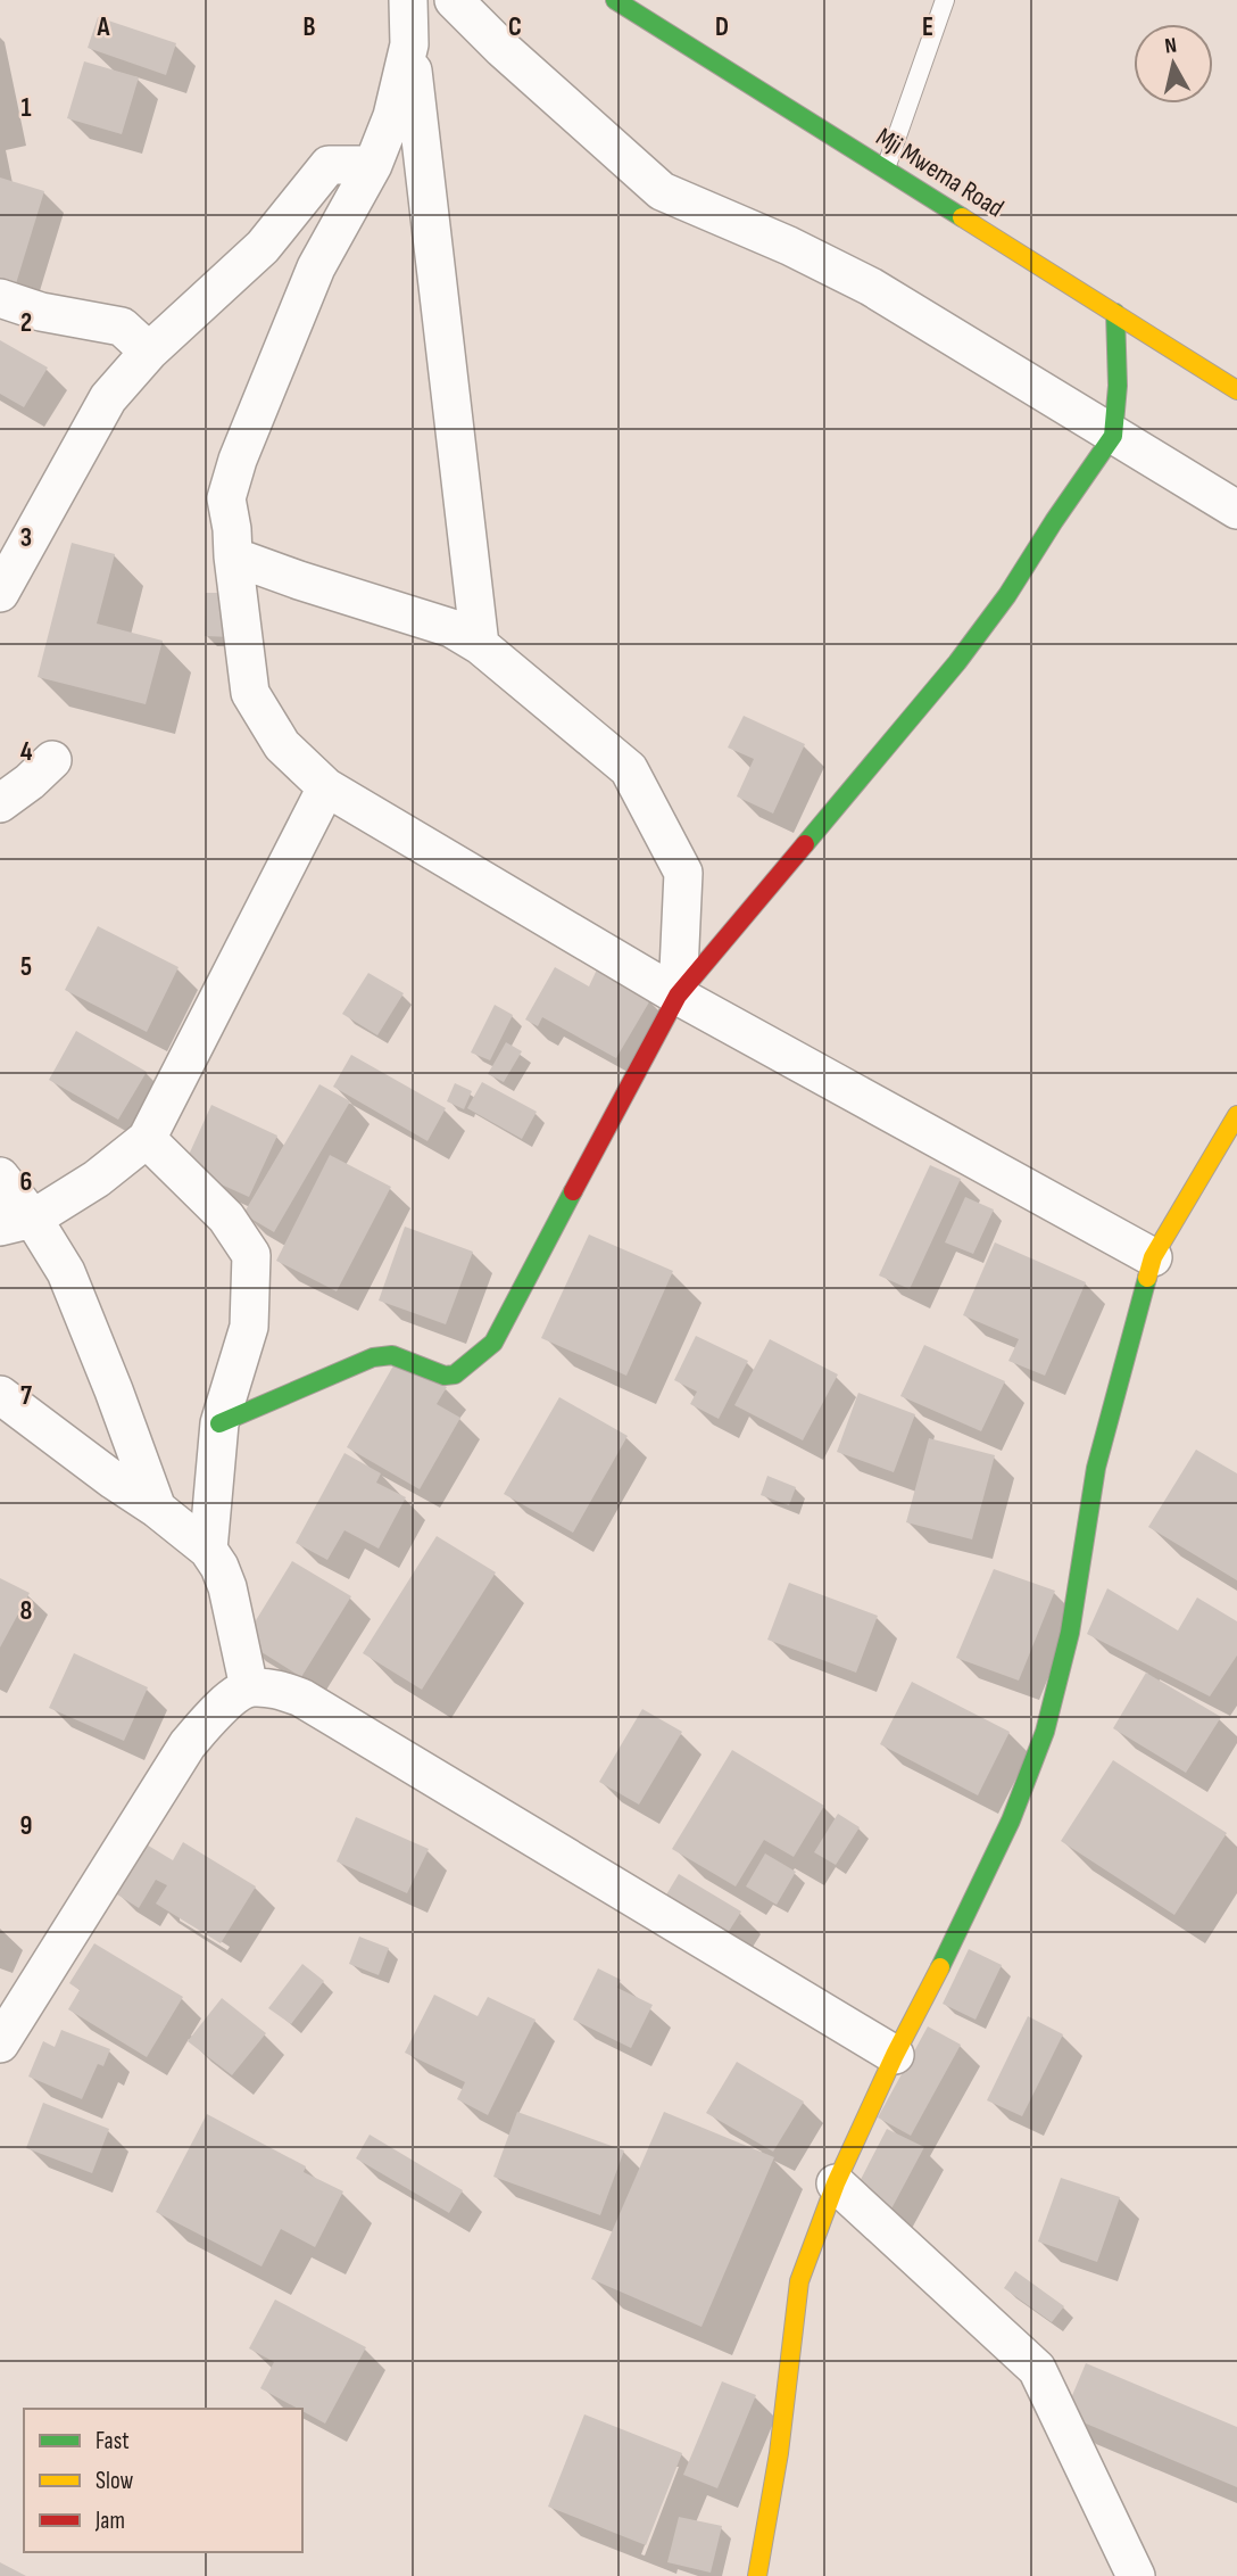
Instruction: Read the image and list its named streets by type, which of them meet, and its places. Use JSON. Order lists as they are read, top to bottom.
{
  "streets": {
    "street": ["Mji Mwema Road"]
  },
  "legend": ["Fast", "Slow", "Jam"],
  "north": "top",
  "grid": {
    "columns": [
      "A",
      "B",
      "C",
      "D",
      "E"
    ],
    "rows": [
      "1",
      "2",
      "3",
      "4",
      "5",
      "6",
      "7",
      "8",
      "9"
    ]
  }
}
